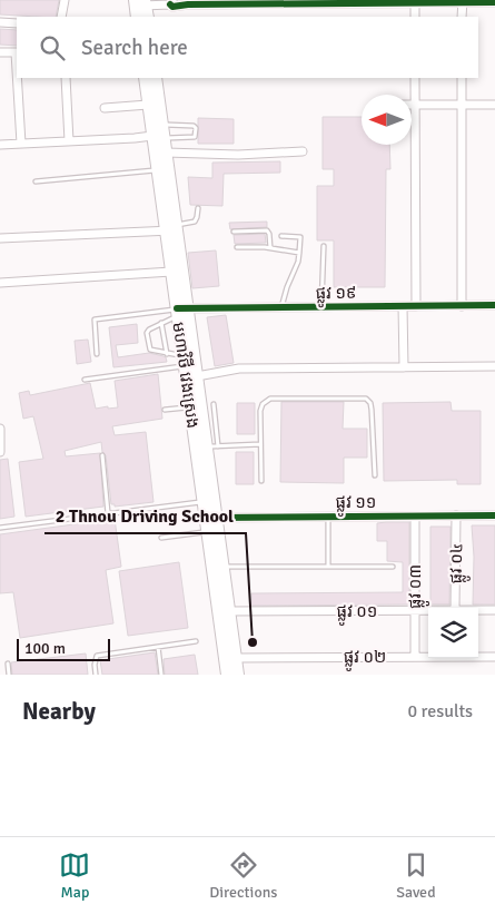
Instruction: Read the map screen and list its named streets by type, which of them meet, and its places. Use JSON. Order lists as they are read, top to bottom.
{
  "streets": {
    "main road": ["មហាវិថី វេងស្រេង"],
    "street": [
      "ផ្លូវ ១៩",
      "ផ្លូវ ១១",
      "ផ្លូវ ០៤",
      "ផ្លូវ ០៣",
      "ផ្លូវ ០១",
      "ផ្លូវ ០២"
    ]
  },
  "crossings": [
    ["ផ្លូវ ១៩", "មហាវិថី វេងស្រេង"],
    ["មហាវិថី វេងស្រេង", "ផ្លូវ ១១"],
    ["មហាវិថី វេងស្រេង", "ផ្លូវ ០១"],
    ["មហាវិថី វេងស្រេង", "ផ្លូវ ០២"],
    ["ផ្លូវ ១១", "ផ្លូវ ០៤"],
    ["ផ្លូវ ១១", "ផ្លូវ ០៣"],
    ["ផ្លូវ ០៣", "ផ្លូវ ០១"],
    ["ផ្លូវ ០៣", "ផ្លូវ ០២"]
  ],
  "places": ["2 Thnou Driving School"],
  "scale_bar": "100 m",
  "north": "left",
  "page": {
    "search": "Search here",
    "scale": "100 m",
    "heading": ["Nearby", "0 results"],
    "nav": ["Map", "Directions", "Saved"]
  }
}
